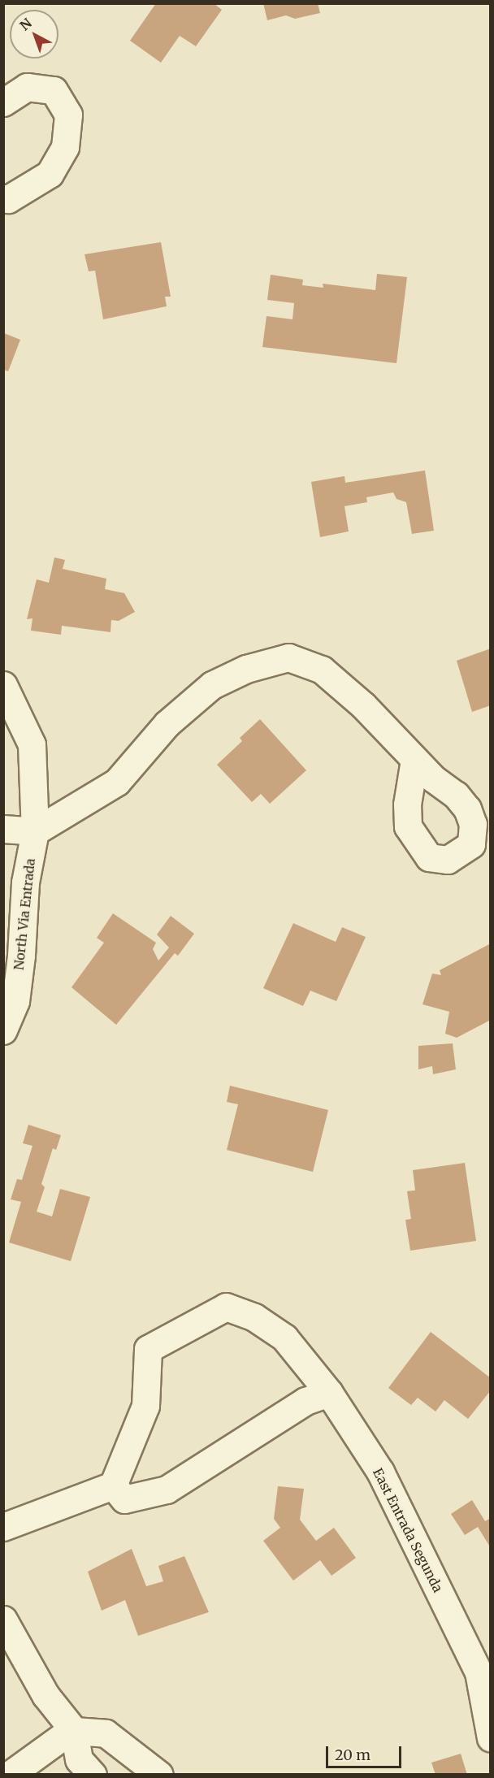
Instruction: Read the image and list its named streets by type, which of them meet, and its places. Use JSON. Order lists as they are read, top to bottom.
{
  "streets": {
    "street": ["North Via Entrada", "East Entrada Segunda"]
  },
  "scale_bar": "20 m",
  "north": "top left"
}
